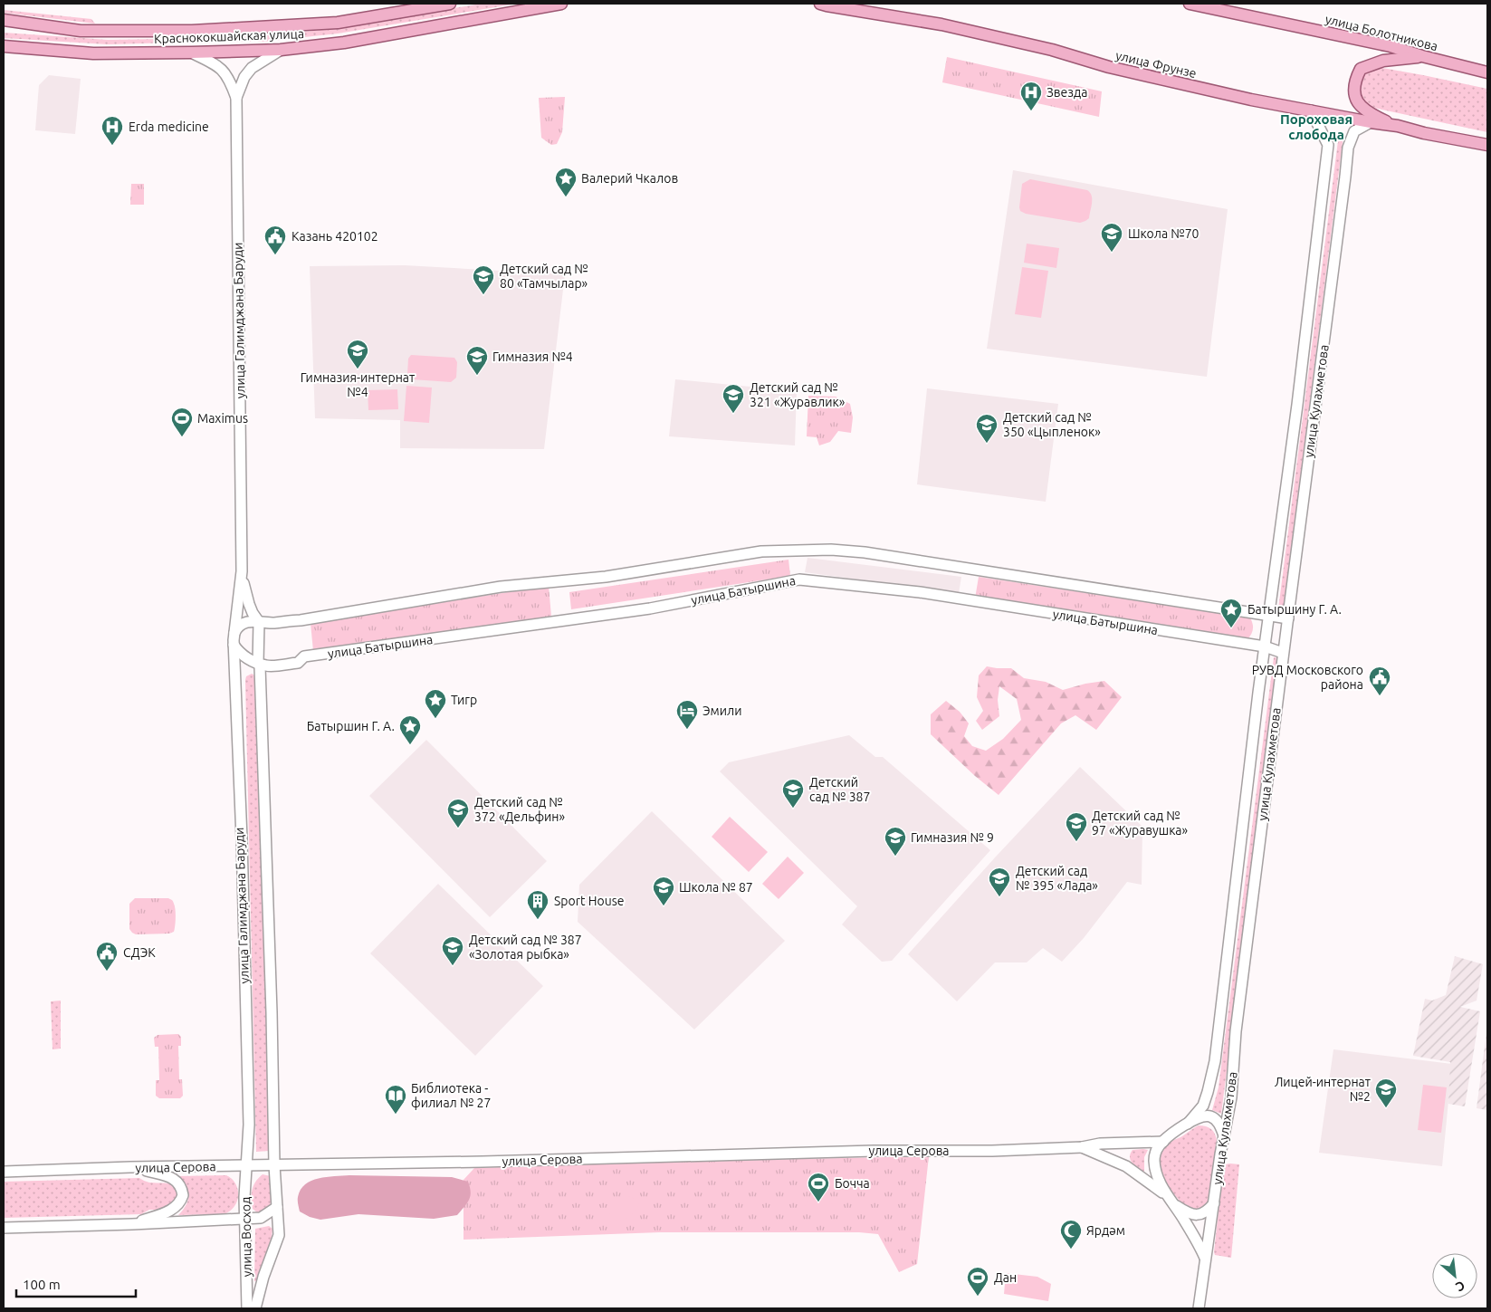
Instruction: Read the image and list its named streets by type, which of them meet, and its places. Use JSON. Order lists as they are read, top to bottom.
{
  "streets": {
    "main road": ["улица Болотникова", "Краснококшайская улица", "улица Фрунзе"],
    "street": [
      "улица Галимджана Баруди",
      "улица Кулахметова",
      "улица Батыршина",
      "улица Серова",
      "улица Восход"
    ]
  },
  "crossings": [
    ["Краснококшайская улица", "улица Галимджана Баруди"],
    ["улица Фрунзе", "улица Кулахметова"],
    ["улица Галимджана Баруди", "улица Батыршина"],
    ["улица Галимджана Баруди", "улица Серова"],
    ["улица Галимджана Баруди", "улица Восход"],
    ["улица Кулахметова", "улица Батыршина"],
    ["улица Кулахметова", "улица Серова"],
    ["улица Серова", "улица Восход"]
  ],
  "districts": ["Пороховая слобода"],
  "places": {
    "hospital": ["Звезда", "Erda medicine"],
    "place": [
      "Валерий Чкалов",
      "Батыршину Г. А.",
      "Тигр",
      "Батыршин Г. А."
    ],
    "school or university": [
      "Школа №70",
      "Детский сад № 80 «Тамчылар»",
      "Гимназия-интернат №4",
      "Гимназия №4",
      "Детский сад № 321 «Журавлик»",
      "Детский сад № 350 «Цыпленок»",
      "Детский сад № 387",
      "Детский сад № 372 «Дельфин»",
      "Детский сад № 97 «Журавушка»",
      "Гимназия № 9",
      "Детский сад № 395 «Лада»",
      "Школа № 87",
      "Детский сад № 387 «Золотая рыбка»",
      "Лицей-интернат №2"
    ],
    "public building": ["Казань 420102", "РУВД Московского района", "СДЭК"],
    "sports": ["Maximus", "Бочча", "Дан"],
    "hotel": ["Эмили"],
    "building": ["Sport House"],
    "library": ["Библиотека - филиал № 27"],
    "mosque": ["Ярдәм"]
  },
  "scale_bar": "100 m",
  "north": "bottom right"
}
